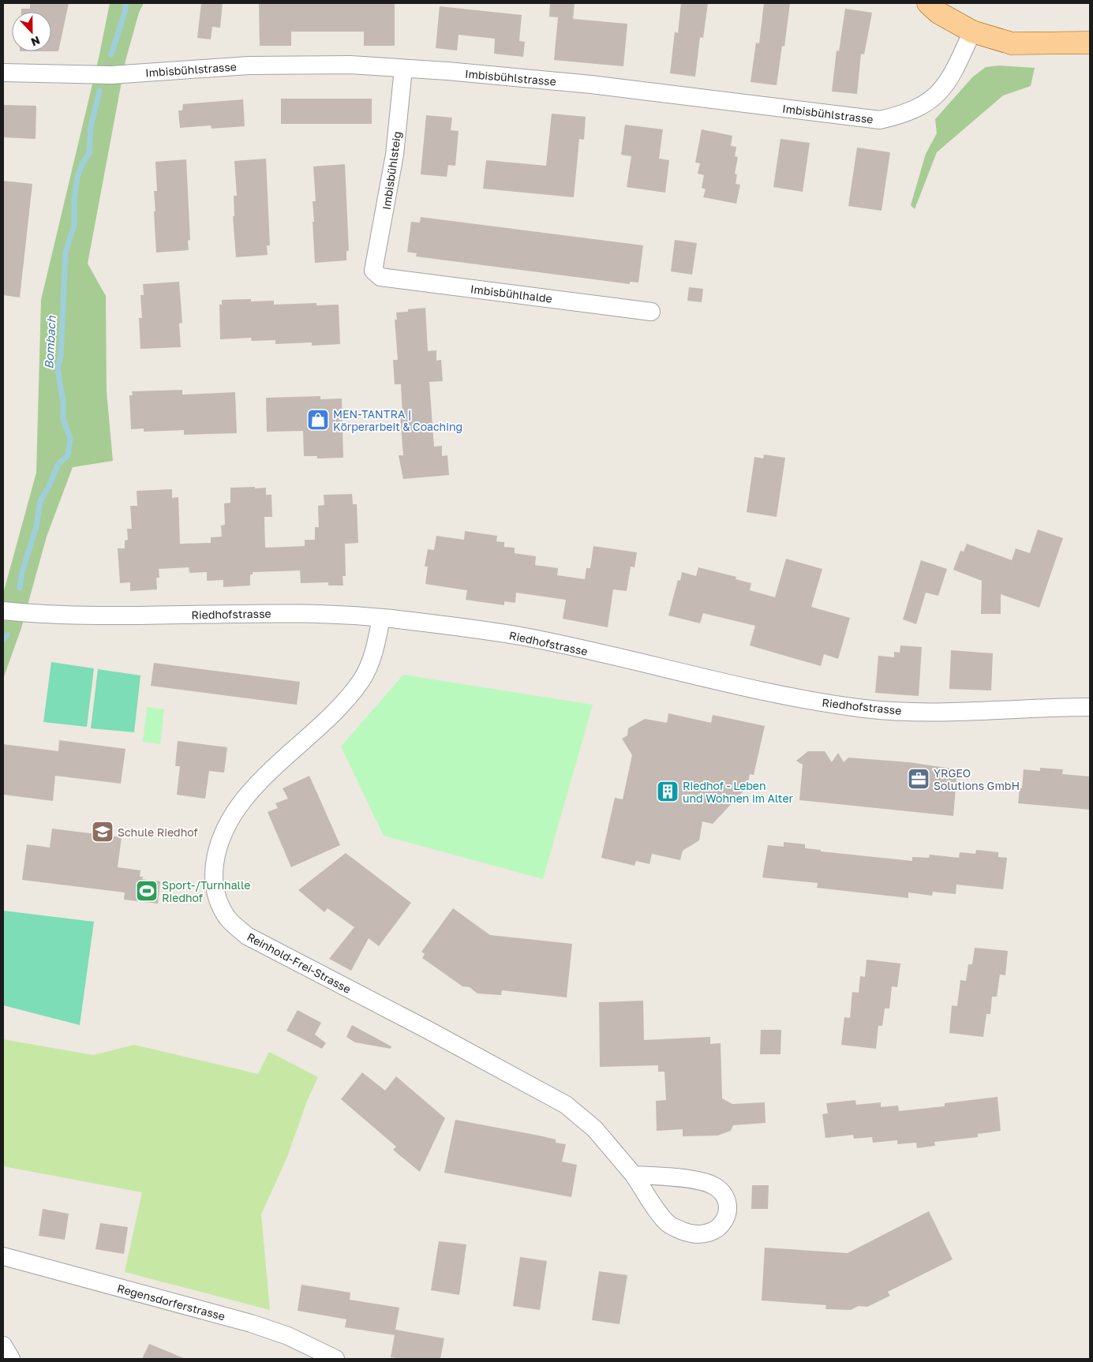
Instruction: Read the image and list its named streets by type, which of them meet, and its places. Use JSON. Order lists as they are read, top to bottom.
{
  "streets": {
    "street": [
      "Imbisbühlstrasse",
      "Imbisbühlsteig",
      "Imbisbühlhalde",
      "Riedhofstrasse",
      "Reinhold-Frei-Strasse",
      "Regensdorferstrasse"
    ]
  },
  "crossings": [
    ["Imbisbühlstrasse", "Imbisbühlsteig"],
    ["Imbisbühlsteig", "Imbisbühlhalde"],
    ["Riedhofstrasse", "Reinhold-Frei-Strasse"]
  ],
  "water": ["Bombach"],
  "places": {
    "shop": ["MEN-TANTRA | Körperarbeit & Coaching"],
    "office": ["YRGEO Solutions GmbH"],
    "building": ["Riedhof - Leben und Wohnen im Alter"],
    "school or university": ["Schule Riedhof"],
    "sports": ["Sport-/Turnhalle Riedhof"]
  },
  "north": "bottom"
}
